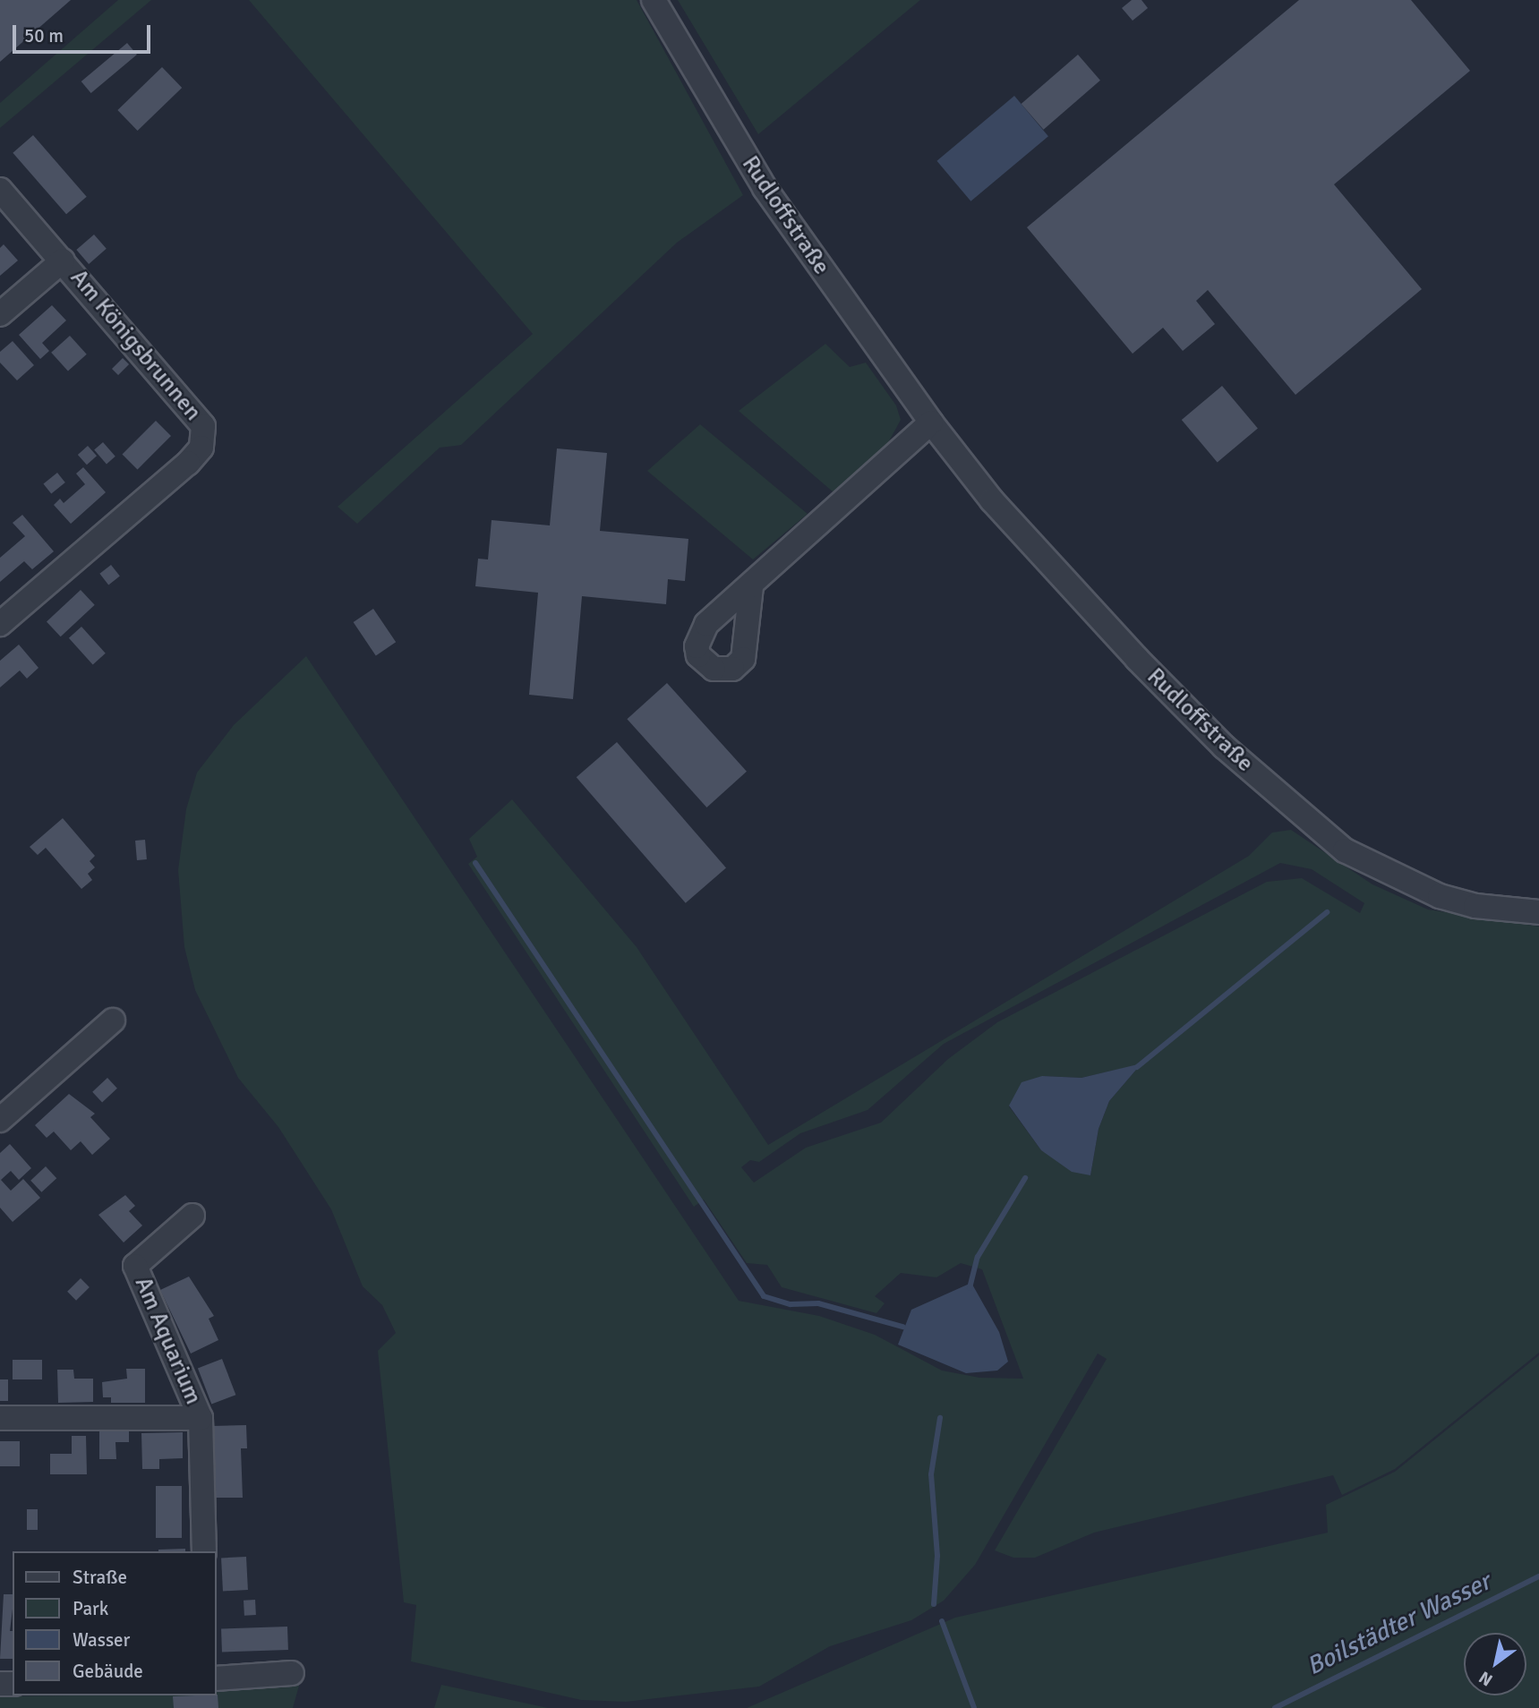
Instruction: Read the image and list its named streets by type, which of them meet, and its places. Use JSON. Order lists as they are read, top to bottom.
{
  "streets": {
    "street": ["Rudloffstraße", "Am Königsbrunnen", "Am Aquarium"]
  },
  "water": ["Boilstädter Wasser"],
  "legend": [
    "Straße",
    "Park",
    "Wasser",
    "Gebäude"
  ],
  "scale_bar": "50 m",
  "north": "bottom left"
}
